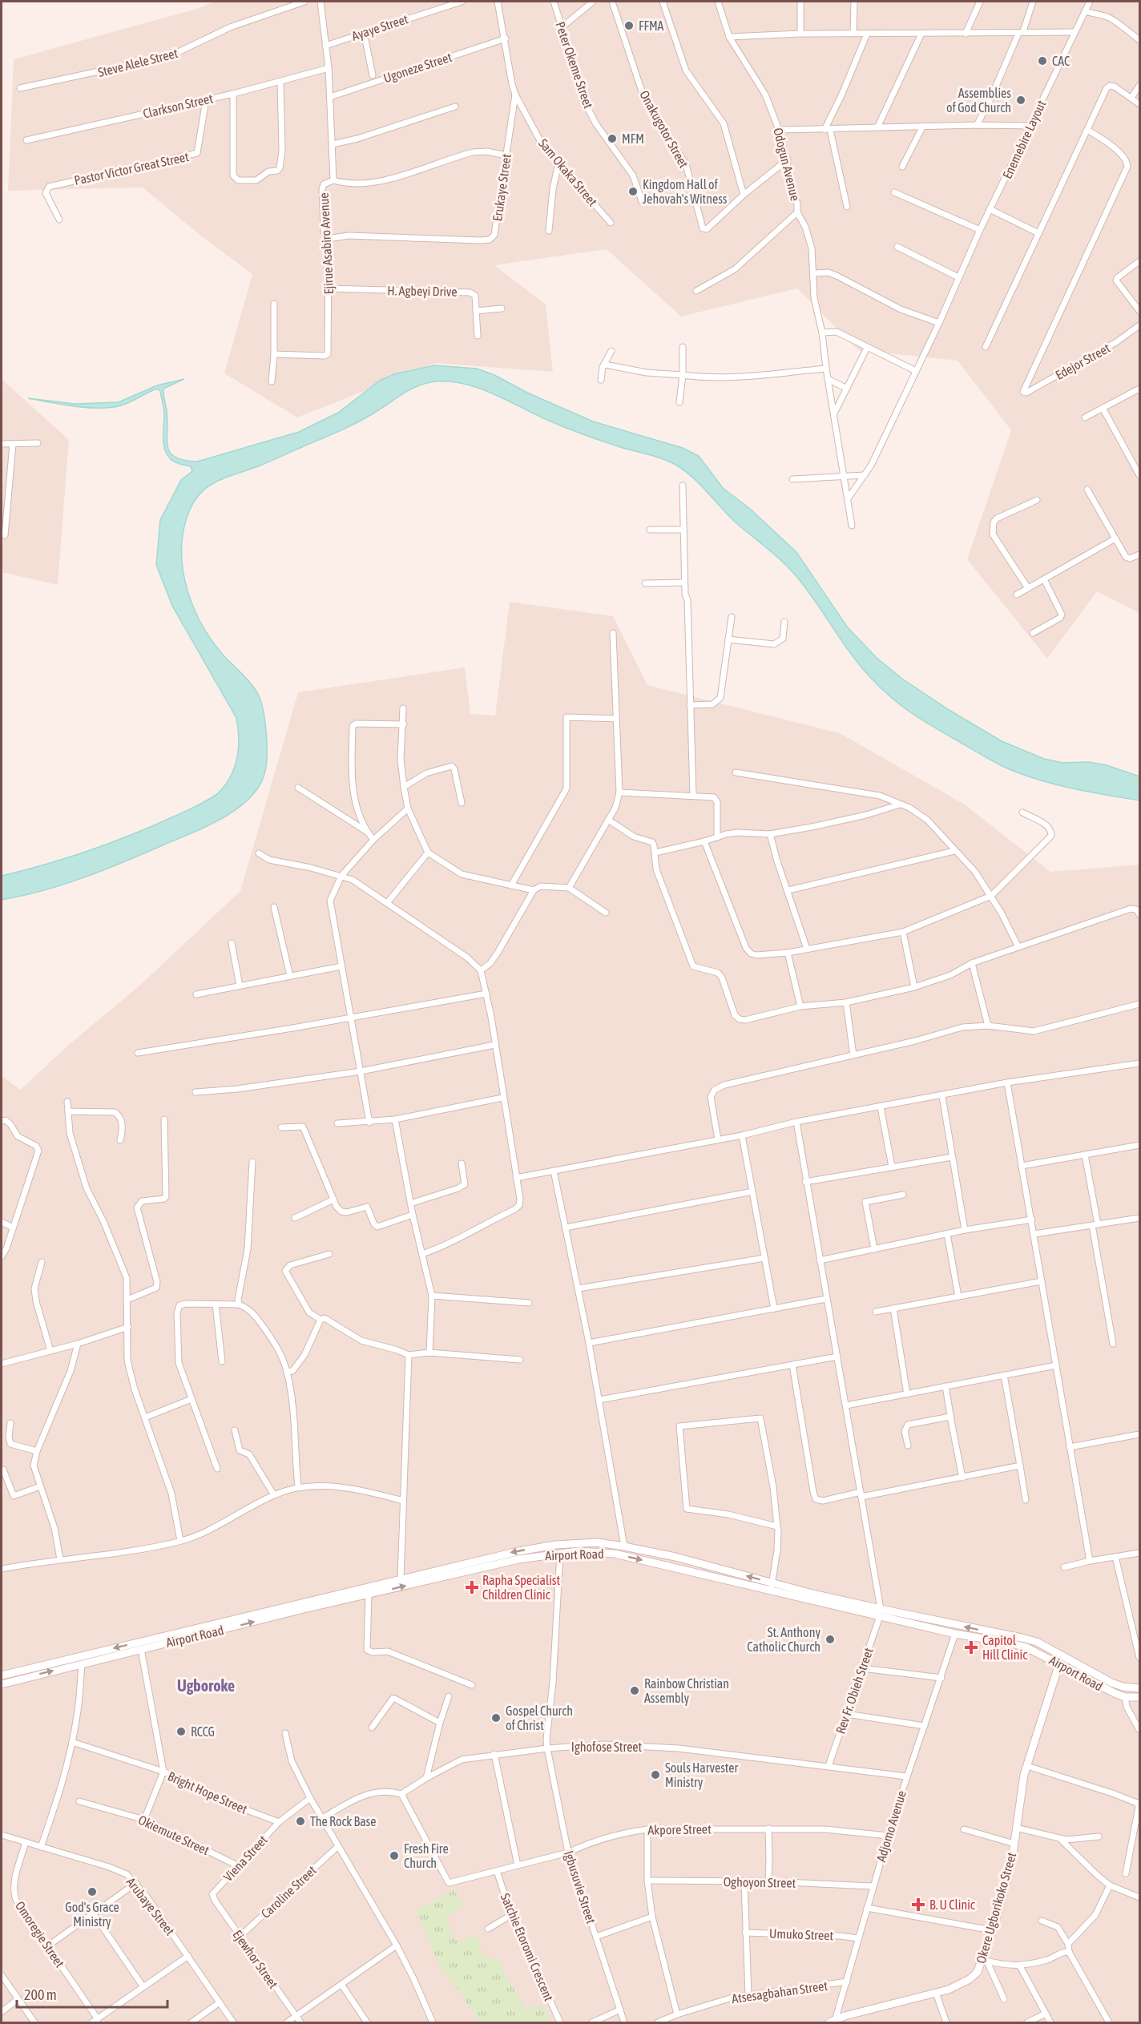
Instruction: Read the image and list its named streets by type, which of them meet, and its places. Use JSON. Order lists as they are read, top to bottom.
{
  "streets": {
    "main road": ["Airport Road", "Okere Ugborikoko Street"],
    "street": [
      "Ayaye Street",
      "Steve Alele Street",
      "Peter Okeme Street",
      "Ugoneze Street",
      "Clarkson Street",
      "Onakugotor Street",
      "Enemebire Layout",
      "Odogun Avenue",
      "Pastor Victor Great Street",
      "Sam Okaka Street",
      "Erukaye Street",
      "Ejirue Asabiro Avenue",
      "H. Agbeyi Drive",
      "Edejor Street",
      "Rev Fr. Obieh Street",
      "Ighofose Street",
      "Bright Hope Street",
      "Adjomo Avenue",
      "Akpore Street",
      "Okiemute Street",
      "Viena Street",
      "Oghoyon Street",
      "Igbusuvie Street",
      "Caroline Street",
      "Arubaye Street",
      "Omoregie Street",
      "Umuko Street",
      "Satchie Etoromi Crescent",
      "Ejewhor Street",
      "Atsesagbahan Street"
    ]
  },
  "crossings": [
    ["Ayaye Street", "Ejirue Asabiro Avenue"],
    ["Ugoneze Street", "Erukaye Street"],
    ["Ugoneze Street", "Ejirue Asabiro Avenue"],
    ["Clarkson Street", "Pastor Victor Great Street"],
    ["Clarkson Street", "Ejirue Asabiro Avenue"],
    ["Sam Okaka Street", "Erukaye Street"],
    ["Erukaye Street", "Ejirue Asabiro Avenue"],
    ["Ejirue Asabiro Avenue", "H. Agbeyi Drive"],
    ["Airport Road", "Rev Fr. Obieh Street"],
    ["Airport Road", "Bright Hope Street"],
    ["Airport Road", "Adjomo Avenue"],
    ["Airport Road", "Igbusuvie Street"],
    ["Airport Road", "Okere Ugborikoko Street"],
    ["Rev Fr. Obieh Street", "Ighofose Street"],
    ["Ighofose Street", "Adjomo Avenue"],
    ["Ighofose Street", "Akpore Street"],
    ["Ighofose Street", "Igbusuvie Street"],
    ["Bright Hope Street", "Viena Street"],
    ["Adjomo Avenue", "Akpore Street"],
    ["Adjomo Avenue", "Oghoyon Street"],
    ["Adjomo Avenue", "Okere Ugborikoko Street"],
    ["Adjomo Avenue", "Umuko Street"],
    ["Adjomo Avenue", "Atsesagbahan Street"],
    ["Akpore Street", "Igbusuvie Street"],
    ["Akpore Street", "Satchie Etoromi Crescent"],
    ["Okiemute Street", "Viena Street"],
    ["Viena Street", "Ejewhor Street"],
    ["Caroline Street", "Ejewhor Street"],
    ["Arubaye Street", "Omoregie Street"]
  ],
  "districts": ["Ugboroke"],
  "places": {
    "other": [
      "FFMA",
      "CAC",
      "Assemblies of God Church",
      "MFM",
      "Kingdom Hall of Jehovah's Witness",
      "St. Anthony Catholic Church",
      "Rainbow Christian Assembly",
      "Gospel Church of Christ",
      "RCCG",
      "Souls Harvester Ministry",
      "The Rock Base",
      "Fresh Fire Church",
      "God's Grace Ministry"
    ],
    "health": ["Rapha Specialist Children Clinic", "Capitol Hill Clinic", "B. U Clinic"]
  },
  "scale_bar": "200 m"
}
